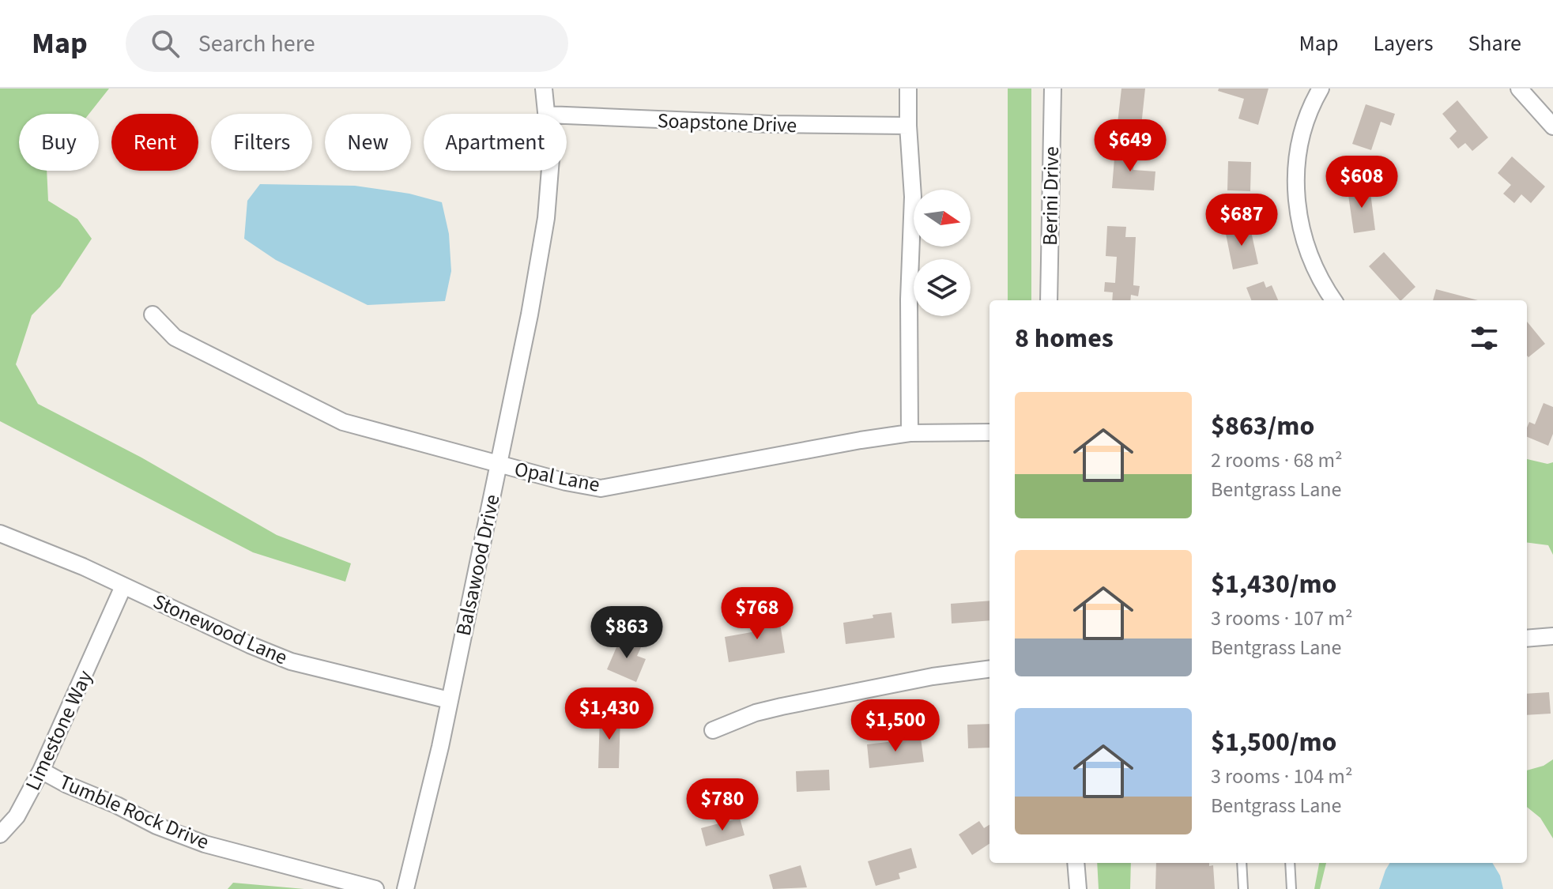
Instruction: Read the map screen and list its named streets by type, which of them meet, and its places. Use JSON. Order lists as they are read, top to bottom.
{
  "streets": {
    "street": [
      "Soapstone Drive",
      "Berini Drive",
      "Opal Lane",
      "Balsawood Drive",
      "Stonewood Lane",
      "Limestone Way",
      "Tumble Rock Drive"
    ]
  },
  "crossings": [
    ["Opal Lane", "Balsawood Drive"],
    ["Balsawood Drive", "Stonewood Lane"],
    ["Stonewood Lane", "Limestone Way"],
    ["Limestone Way", "Tumble Rock Drive"]
  ],
  "north": "right",
  "page": {
    "header": "Map",
    "search": "Search here",
    "nav": ["Map", "Layers", "Share"],
    "chip": [
      "Buy",
      "Rent",
      "Filters",
      "New",
      "Apartment"
    ],
    "price": [
      "$649",
      "$608",
      "$687",
      "$768",
      "$863",
      "$1,430",
      "$1,500",
      "$780"
    ],
    "heading": "8 homes",
    "list": [
      {
        "name": "$863/mo",
        "note": "2 rooms · 68 m² · Bentgrass Lane"
      },
      {
        "name": "$1,430/mo",
        "note": "3 rooms · 107 m² · Bentgrass Lane"
      },
      {
        "name": "$1,500/mo",
        "note": "3 rooms · 104 m² · Bentgrass Lane"
      }
    ]
  }
}
